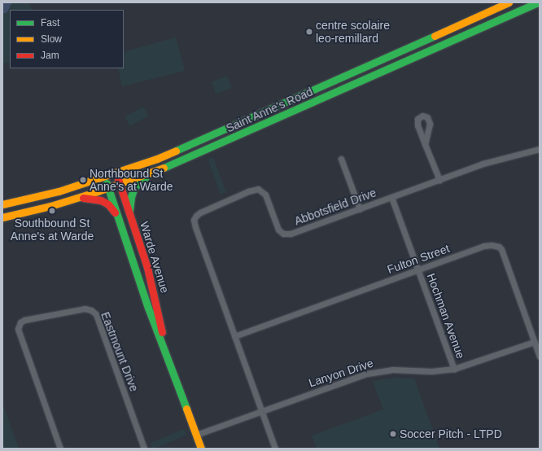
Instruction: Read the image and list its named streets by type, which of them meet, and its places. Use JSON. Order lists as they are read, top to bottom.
{
  "streets": {
    "main road": ["Saint Anne's Road", "Warde Avenue"],
    "street": [
      "Abbotsfield Drive",
      "Fulton Street",
      "Hochman Avenue",
      "Eastmount Drive",
      "Lanyon Drive"
    ]
  },
  "crossings": [
    ["Saint Anne's Road", "Warde Avenue"],
    ["Abbotsfield Drive", "Fulton Street"],
    ["Abbotsfield Drive", "Hochman Avenue"],
    ["Abbotsfield Drive", "Lanyon Drive"],
    ["Warde Avenue", "Lanyon Drive"],
    ["Fulton Street", "Hochman Avenue"],
    ["Fulton Street", "Lanyon Drive"],
    ["Hochman Avenue", "Lanyon Drive"]
  ],
  "places": [
    "centre scolaire leo-remillard",
    "Northbound St Anne's at Warde",
    "Southbound St Anne's at Warde",
    "Soccer Pitch - LTPD"
  ],
  "legend": ["Fast", "Slow", "Jam"]
}
